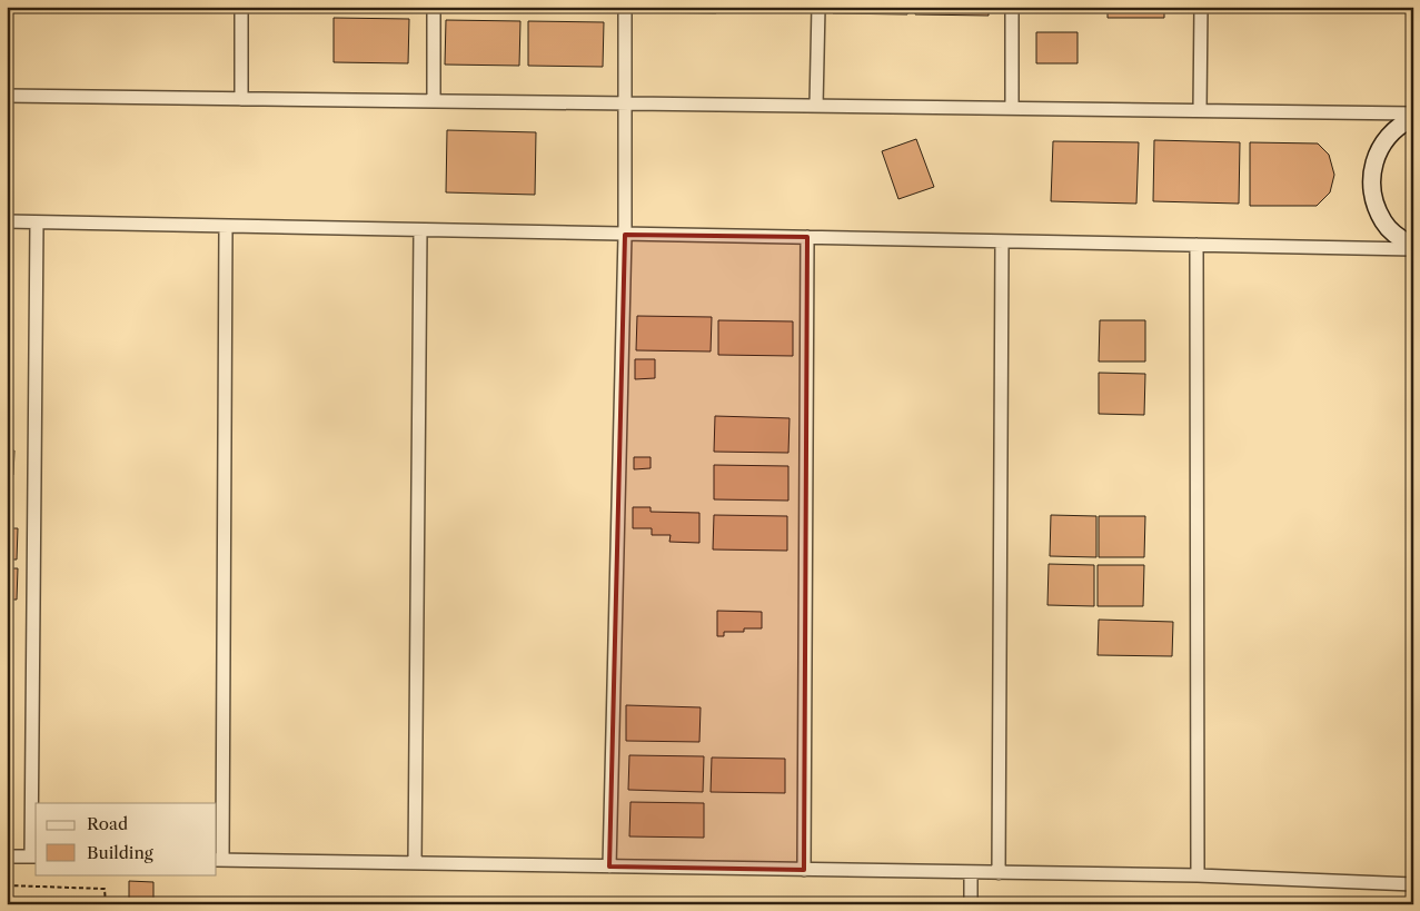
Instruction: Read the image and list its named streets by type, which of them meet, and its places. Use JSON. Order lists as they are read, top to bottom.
{
  "legend": ["Road", "Building"]
}
